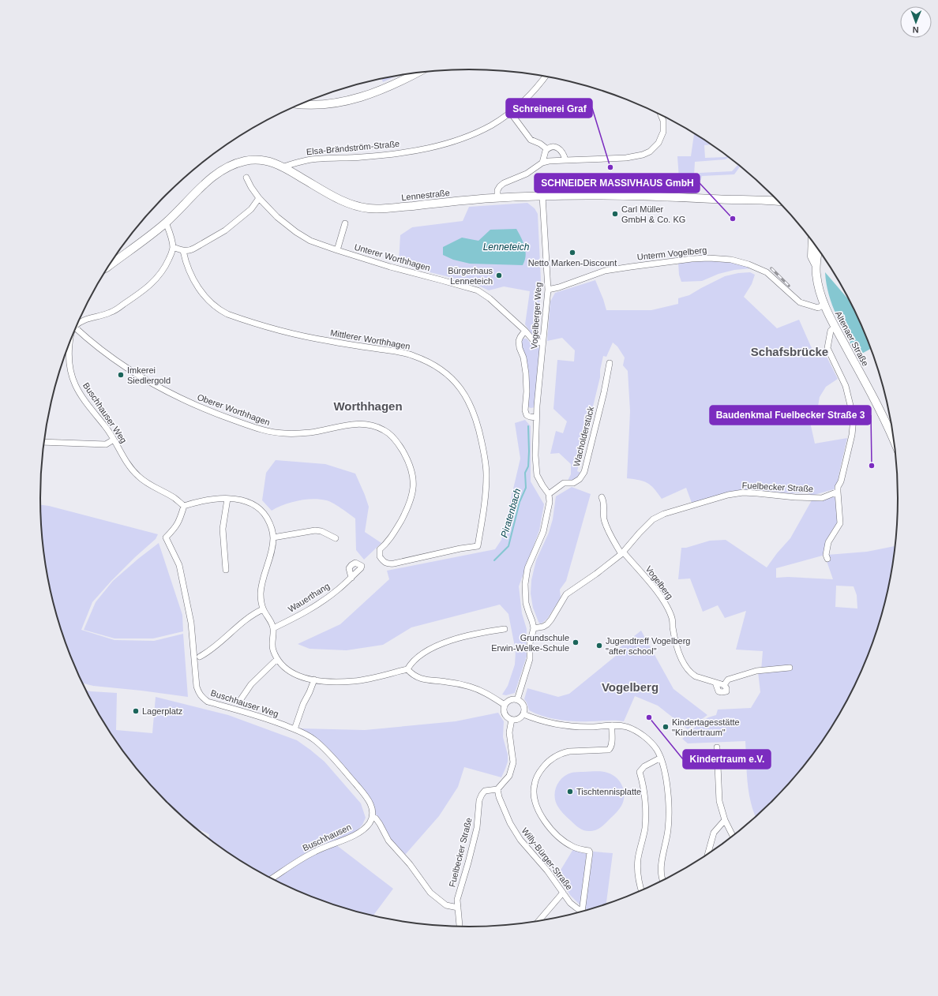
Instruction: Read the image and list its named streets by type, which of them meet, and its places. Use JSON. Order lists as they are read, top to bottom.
{
  "streets": {
    "main road": ["Lennestraße", "Altenaer Straße"],
    "street": [
      "Elsa-Brändström-Straße",
      "Unterm Vogelberg",
      "Unterer Worthhagen",
      "Vogelberger Weg",
      "Mittlerer Worthhagen",
      "Oberer Worthhagen",
      "Buschhauser Weg",
      "Wacholderstück",
      "Fuelbecker Straße",
      "Vogelberg",
      "Wauerthang",
      "Buschhausen",
      "Willy-Bürger-Straße"
    ]
  },
  "crossings": [
    ["Elsa-Brändström-Straße", "Lennestraße"],
    ["Lennestraße", "Vogelberger Weg"],
    ["Unterm Vogelberg", "Vogelberger Weg"],
    ["Unterm Vogelberg", "Altenaer Straße"],
    ["Unterer Worthhagen", "Vogelberger Weg"],
    ["Vogelberger Weg", "Wacholderstück"],
    ["Mittlerer Worthhagen", "Oberer Worthhagen"],
    ["Buschhauser Weg", "Buschhausen"],
    ["Fuelbecker Straße", "Vogelberg"],
    ["Fuelbecker Straße", "Willy-Bürger-Straße"]
  ],
  "districts": ["Schafsbrücke", "Worthhagen", "Vogelberg"],
  "water": ["Lenneteich", "Piratenbach"],
  "places": [
    "Schreinerei Graf",
    "Carl Müller GmbH & Co. KG",
    "SCHNEIDER MASSIVHAUS GmbH",
    "Netto Marken-Discount",
    "Bürgerhaus Lenneteich",
    "Imkerei Siedlergold",
    "Baudenkmal Fuelbecker Straße 3",
    "Grundschule Erwin-Welke-Schule",
    "Jugendtreff Vogelberg \"after school\"",
    "Lagerplatz",
    "Kindertraum e.V.",
    "Kindertagesstätte \"Kindertraum\"",
    "Tischtennisplatte"
  ],
  "north": "bottom"
}
